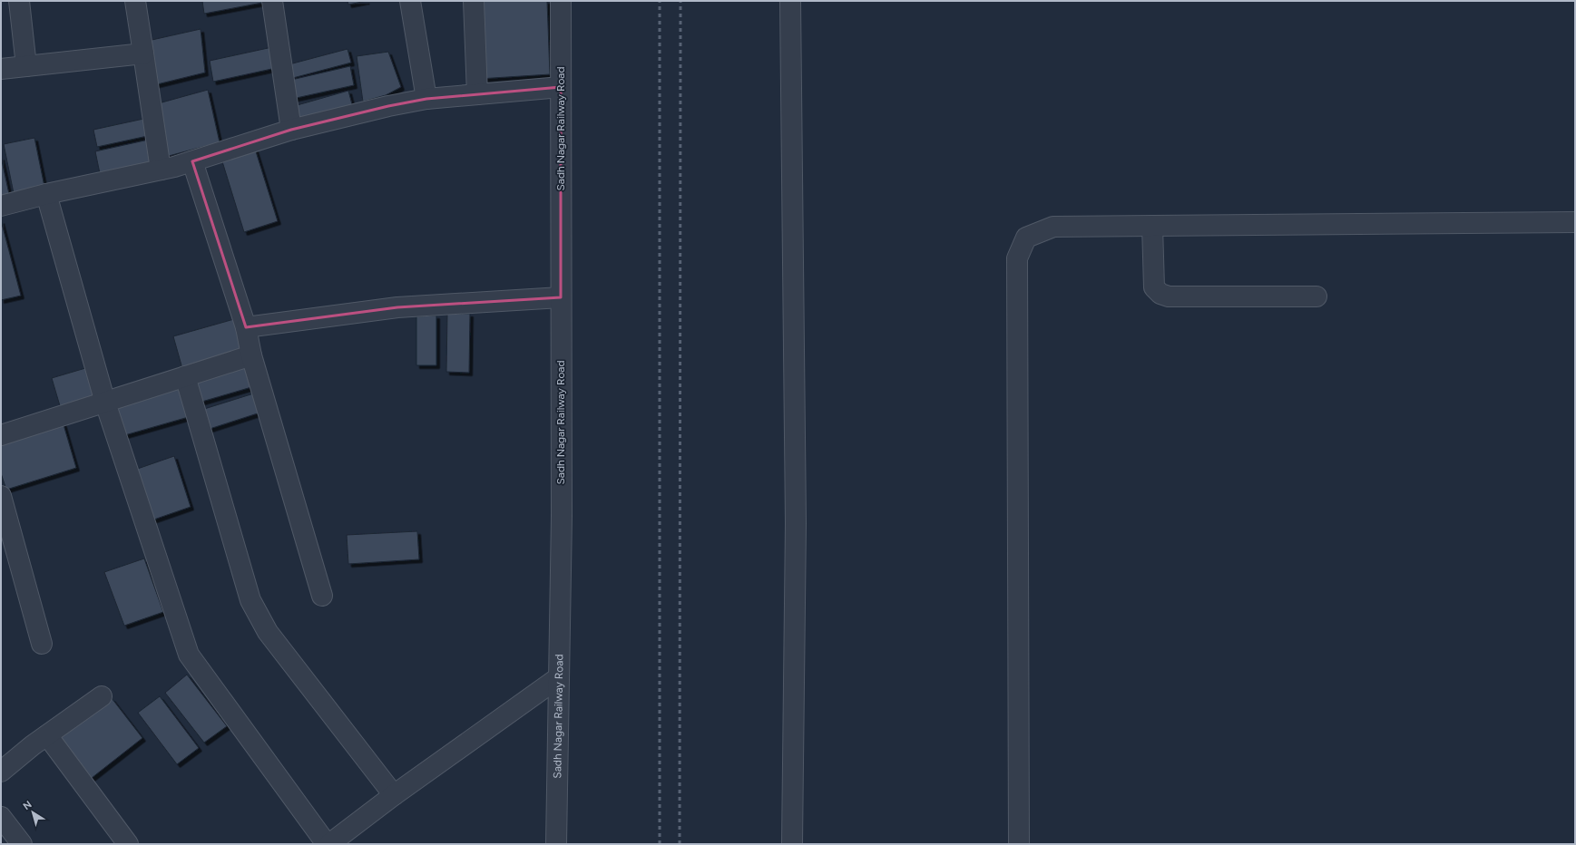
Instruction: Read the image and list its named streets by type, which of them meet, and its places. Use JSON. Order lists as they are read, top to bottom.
{
  "streets": {
    "street": ["Sadh Nagar Railway Road"]
  },
  "north": "top left"
}
